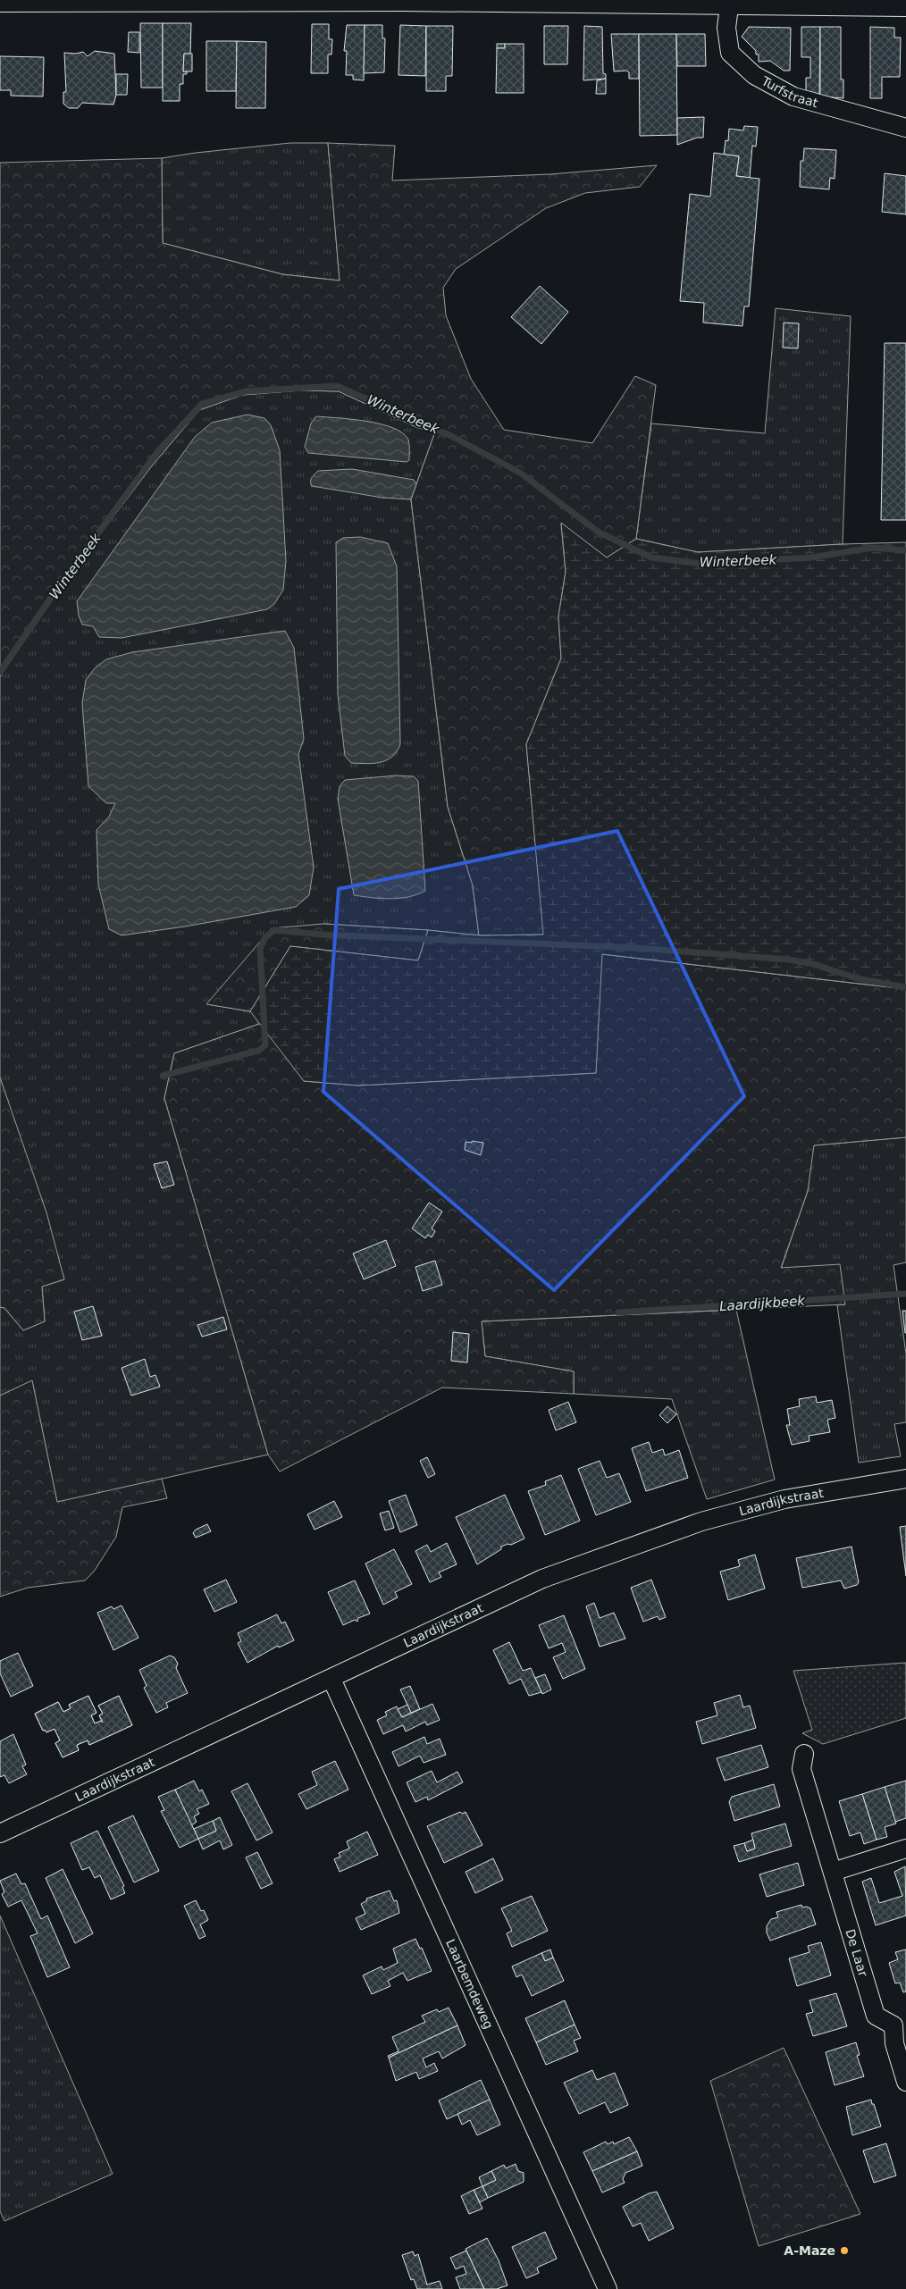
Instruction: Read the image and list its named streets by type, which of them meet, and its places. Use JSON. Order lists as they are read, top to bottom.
{
  "streets": {
    "street": [
      "Turfstraat",
      "Laardijkstraat",
      "De Laar",
      "Laarbemdeweg"
    ]
  },
  "crossings": [
    ["Laardijkstraat", "Laarbemdeweg"]
  ],
  "water": ["Winterbeek", "Laardijkbeek"],
  "places": ["A-Maze"]
}
